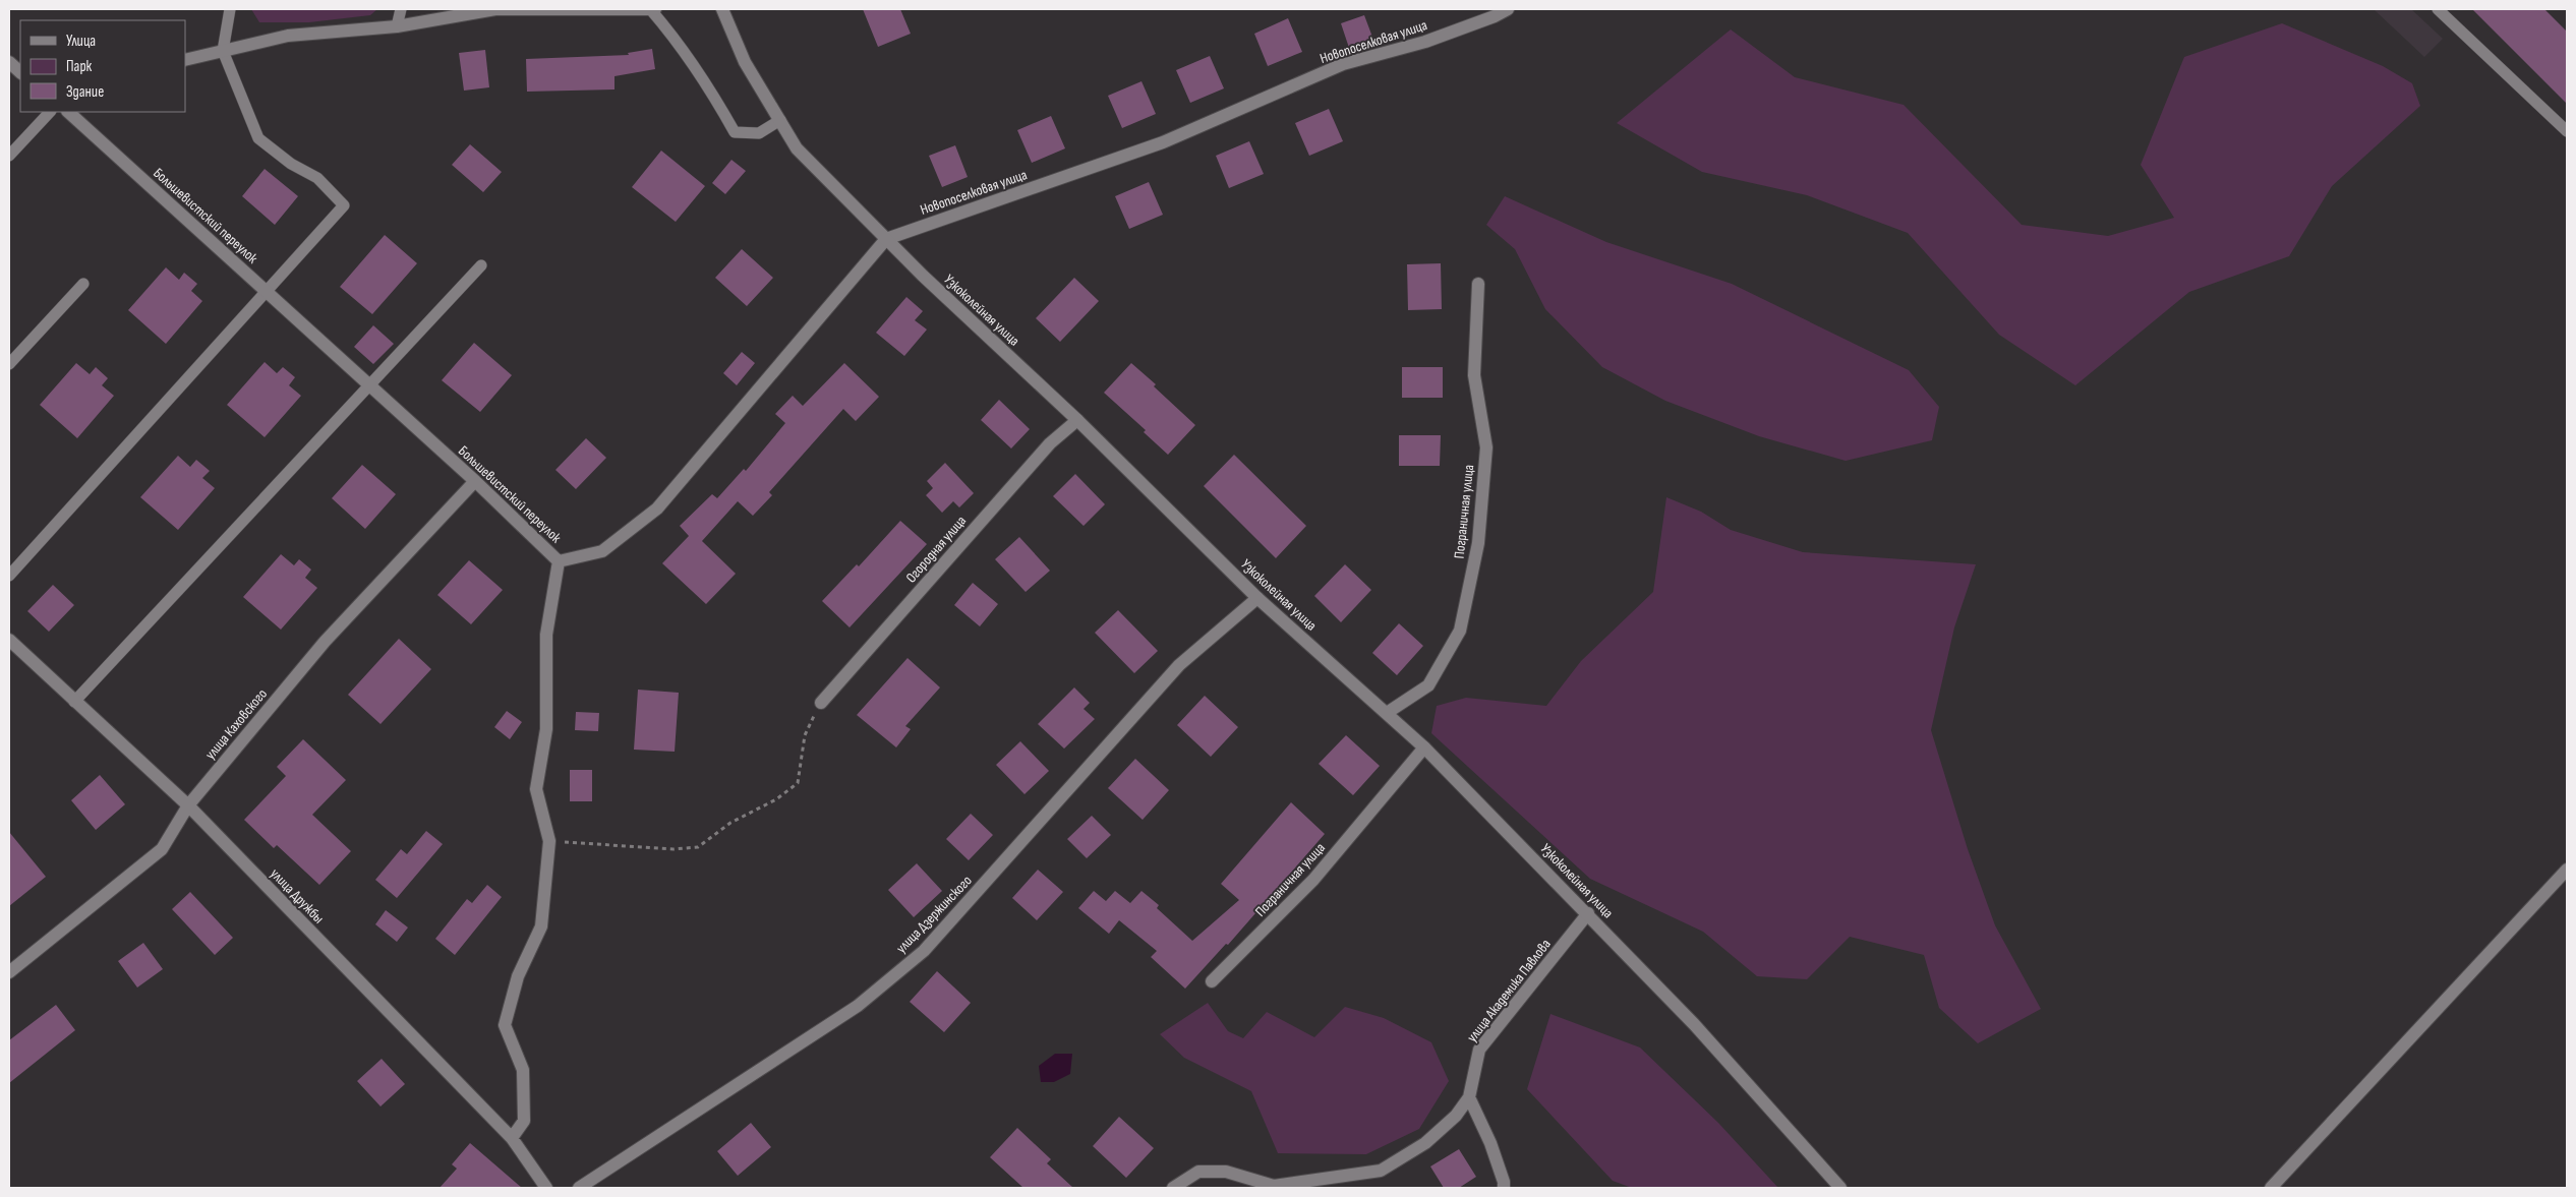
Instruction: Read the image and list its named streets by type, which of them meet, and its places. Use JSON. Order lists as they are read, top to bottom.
{
  "streets": {
    "street": [
      "Новопоселковая улица",
      "Большевистский переулок",
      "Узкоколейная улица",
      "Пограничная улица",
      "Огородная улица",
      "улица Каховского",
      "улица Дружбы",
      "улица Дзержинского",
      "улица Академика Павлова"
    ]
  },
  "crossings": [
    ["Новопоселковая улица", "Узкоколейная улица"],
    ["Большевистский переулок", "улица Каховского"],
    ["Большевистский переулок", "улица Дружбы"],
    ["Узкоколейная улица", "Пограничная улица"],
    ["Узкоколейная улица", "Огородная улица"],
    ["Узкоколейная улица", "улица Дзержинского"],
    ["Узкоколейная улица", "улица Академика Павлова"],
    ["улица Каховского", "улица Дружбы"]
  ],
  "legend": ["Улица", "Парк", "Здание"]
}
